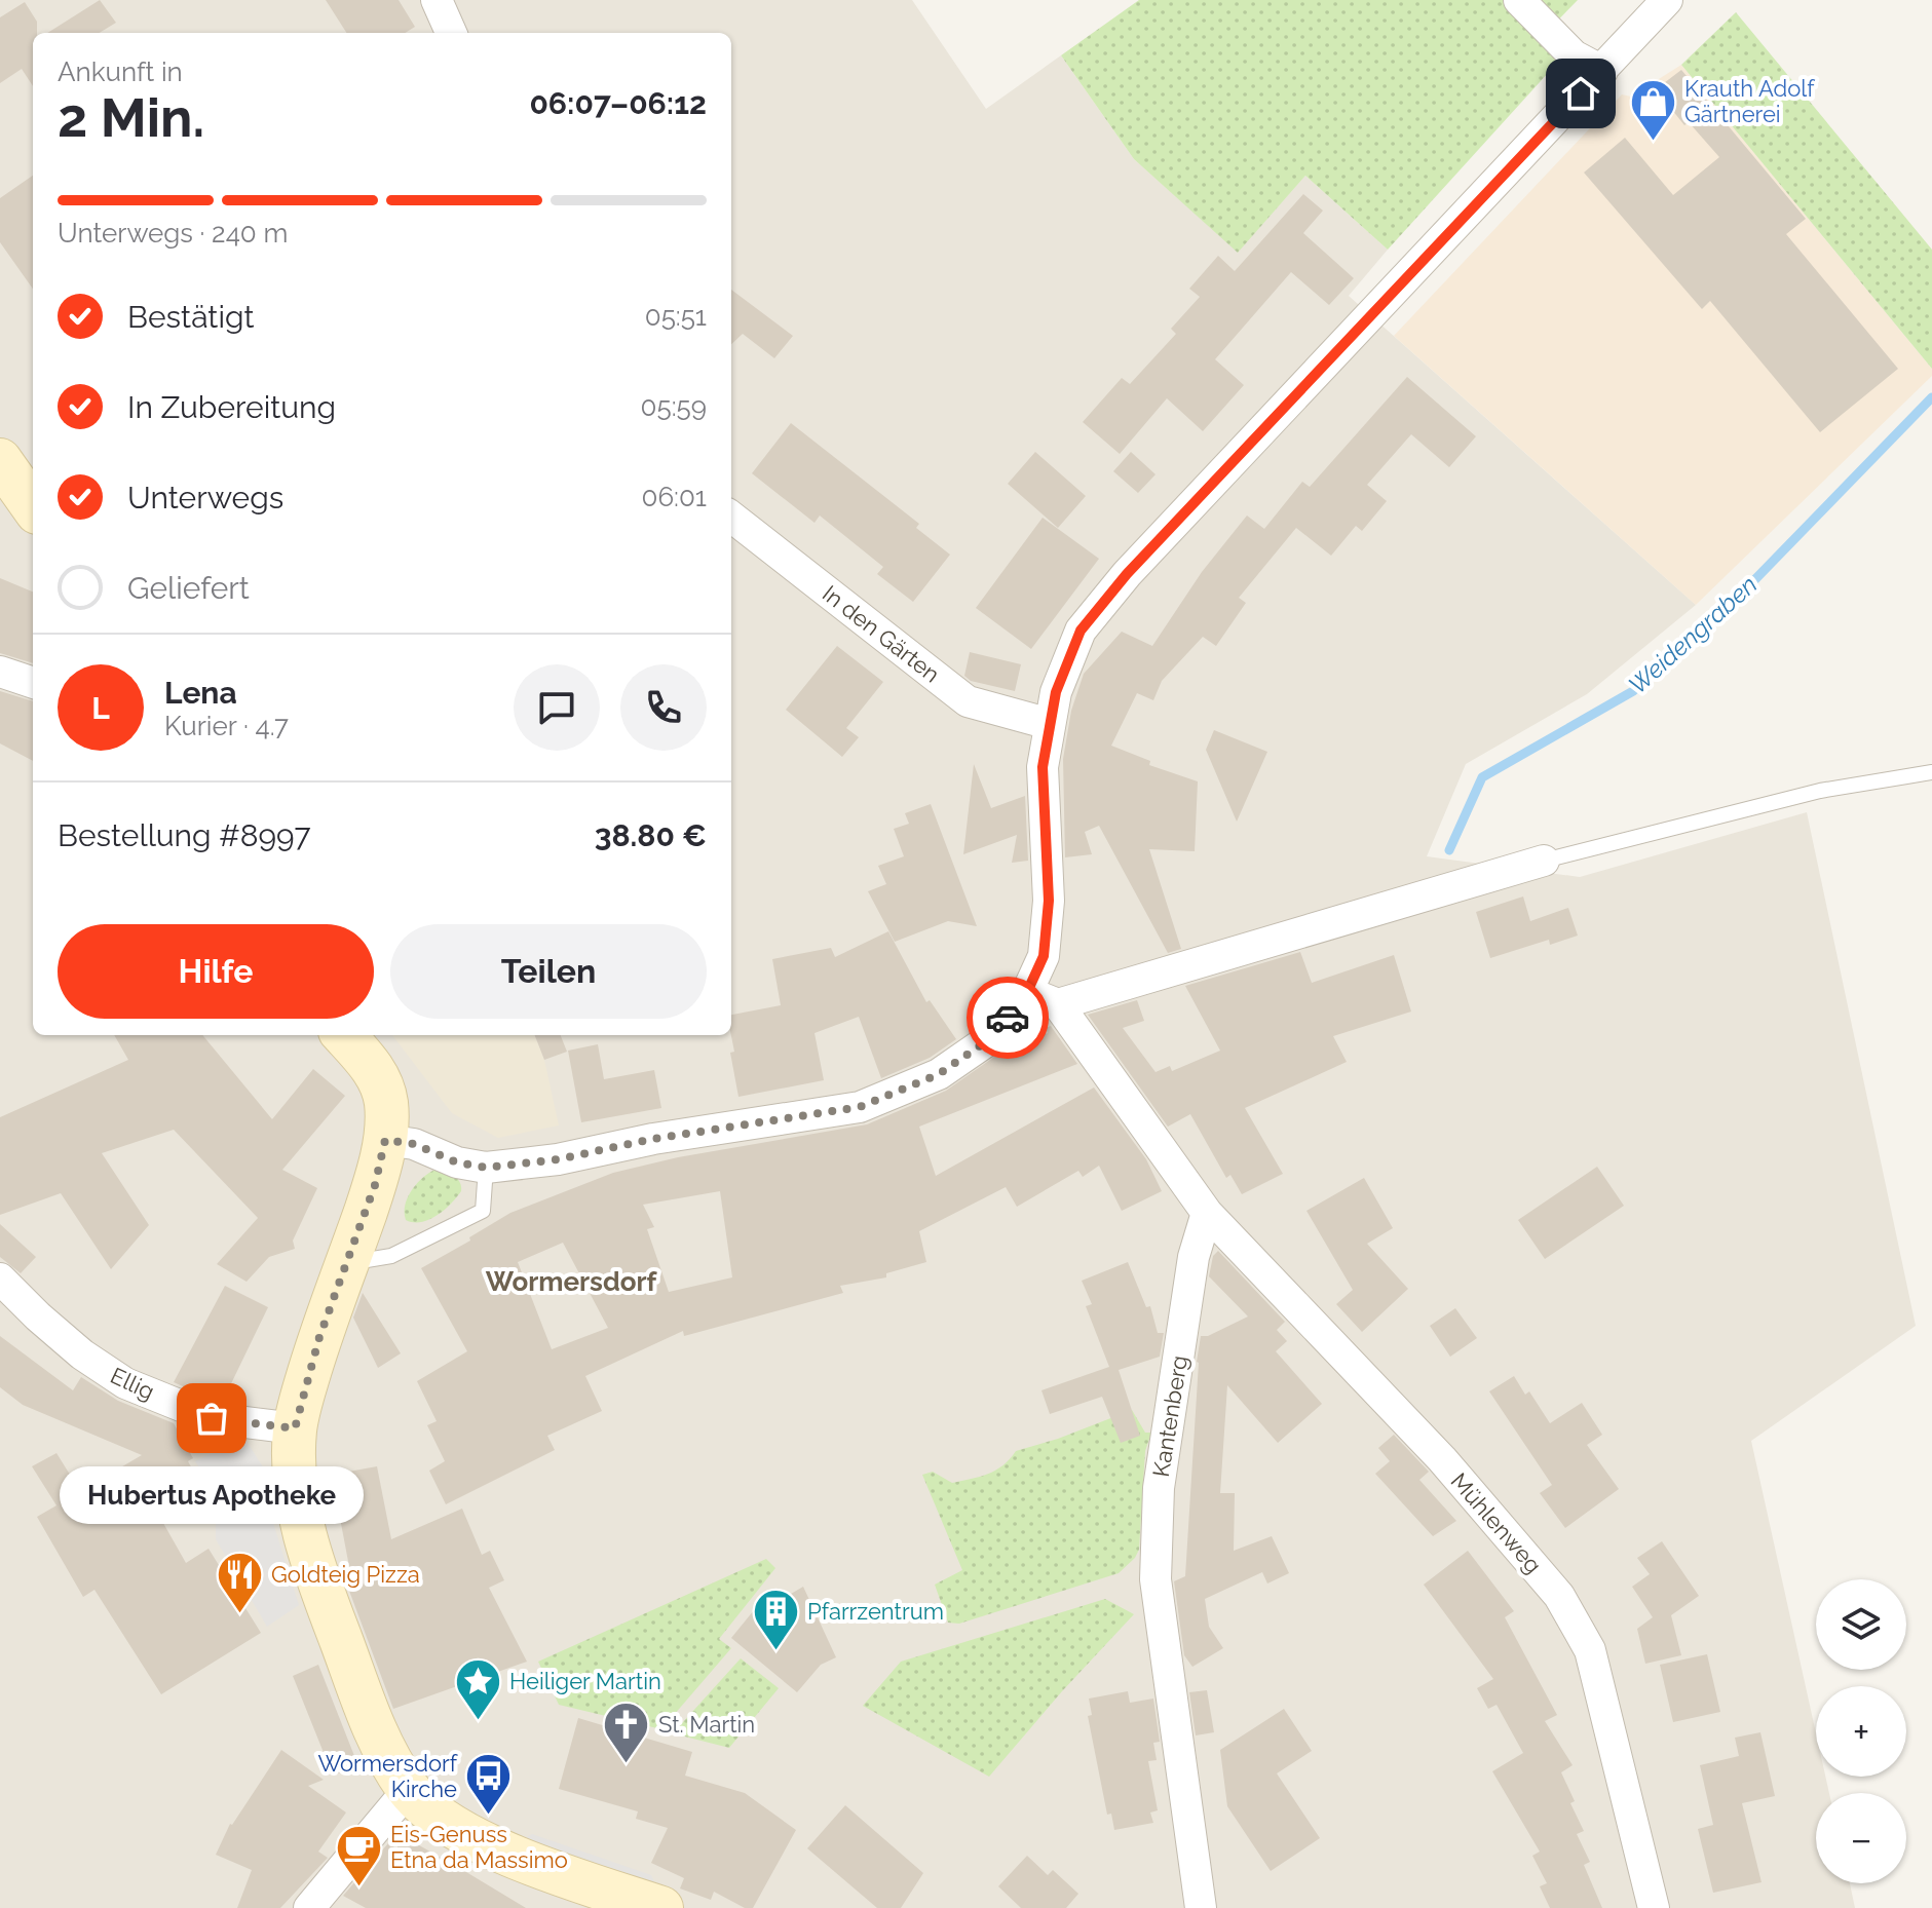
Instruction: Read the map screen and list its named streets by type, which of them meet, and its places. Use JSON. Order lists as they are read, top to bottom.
{
  "streets": {
    "street": [
      "In den Gärten",
      "Ellig",
      "Kantenberg",
      "Mühlenweg"
    ]
  },
  "crossings": [
    ["Kantenberg", "Mühlenweg"]
  ],
  "districts": ["Wormersdorf"],
  "water": ["Weidengraben"],
  "places": {
    "shop": ["Krauth Adolf Gärtnerei"],
    "other": ["Hubertus Apotheke"],
    "restaurant": ["Goldteig Pizza"],
    "building": ["Pfarrzentrum"],
    "place": ["Heiliger Martin"],
    "church": ["St. Martin"],
    "bus stop": ["Wormersdorf Kirche"],
    "cafe": ["Eis-Genuss Etna da Massimo"]
  },
  "page": {
    "heading": ["2 Min.", "Ankunft in", "06:07–06:12"],
    "panel": [
      "Lena",
      "Kurier · 4.7",
      "Bestellung #8997",
      "38.80 €"
    ],
    "bar": "Unterwegs · 240 m",
    "list": [
      ["Bestätigt", "05:51"],
      ["In Zubereitung", "05:59"],
      ["Unterwegs", "06:01"],
      "Geliefert"
    ],
    "round": "L",
    "buttons": ["Hilfe", "Teilen"],
    "bubble": "Hubertus Apotheke",
    "map_buttons": ["+", "−"]
  }
}
